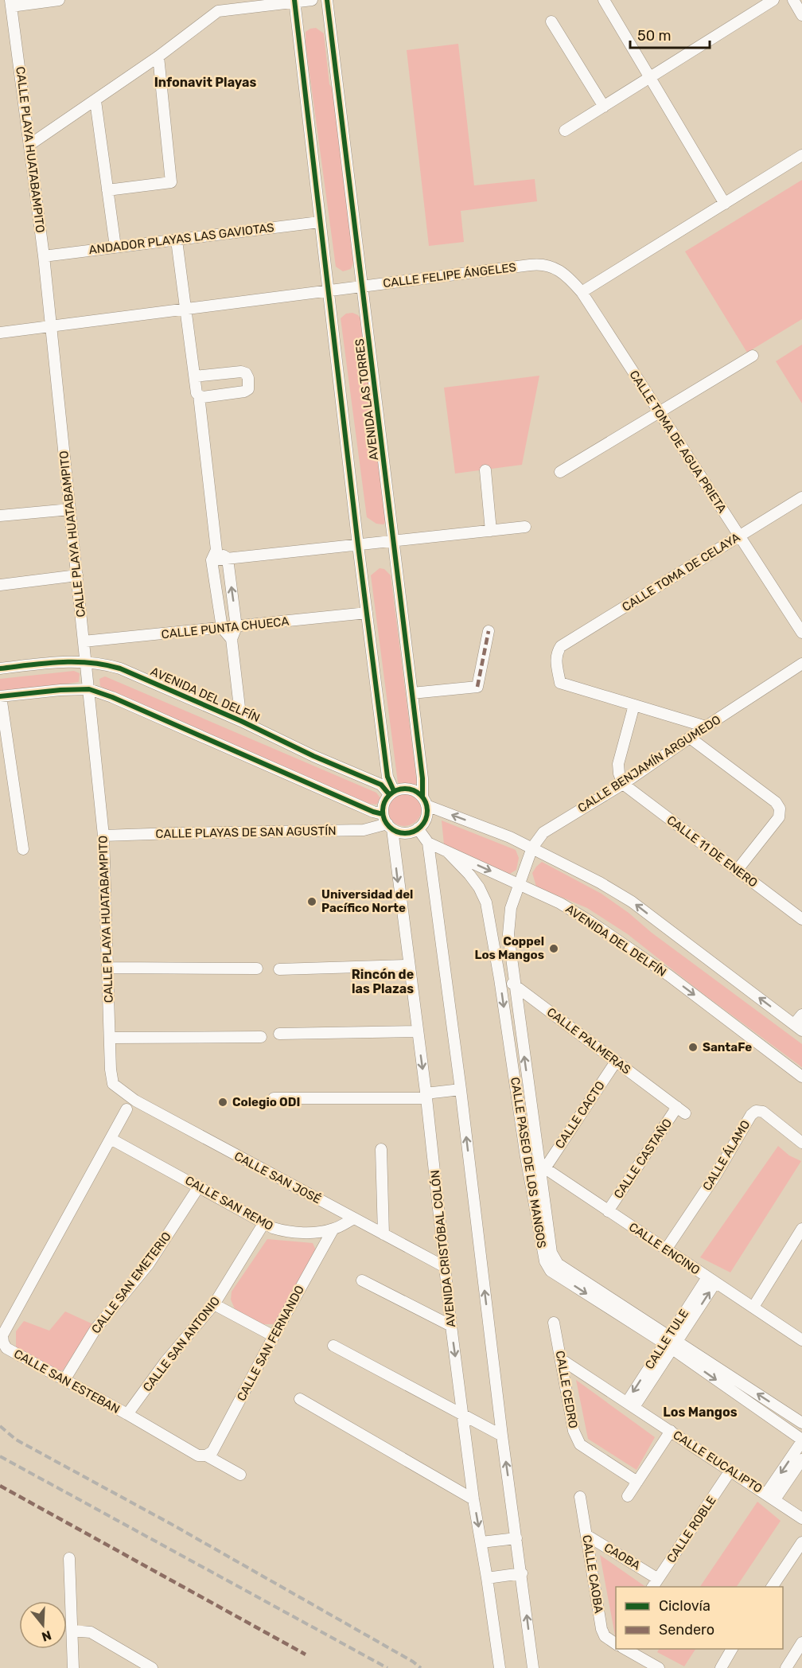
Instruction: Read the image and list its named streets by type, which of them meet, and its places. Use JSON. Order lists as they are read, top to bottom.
{
  "streets": {
    "street": [
      "CALLE PLAYA HUATABAMPITO",
      "ANDADOR PLAYAS LAS GAVIOTAS",
      "CALLE FELIPE ÁNGELES",
      "AVENIDA LAS TORRES",
      "CALLE TOMA DE AGUA PRIETA",
      "CALLE TOMA DE CELAYA",
      "CALLE PUNTA CHUECA",
      "AVENIDA DEL DELFÍN",
      "CALLE BENJAMÍN ARGUMEDO",
      "CALLE PLAYAS DE SAN AGUSTÍN",
      "CALLE 11 DE ENERO",
      "CALLE PALMERAS",
      "CALLE CACTO",
      "CALLE ÁLAMO",
      "CALLE CASTAÑO",
      "CALLE PASEO DE LOS MANGOS",
      "CALLE SAN JOSÉ",
      "CALLE SAN REMO",
      "AVENIDA CRISTÓBAL COLÓN",
      "CALLE ENCINO",
      "CALLE SAN EMETERIO",
      "CALLE TULE",
      "CALLE SAN FERNANDO",
      "CALLE SAN ANTONIO",
      "CALLE SAN ESTEBAN",
      "CALLE CEDRO",
      "CALLE EUCALIPTO",
      "CALLE ROBLE",
      "CAOBA",
      "CALLE CAOBA"
    ]
  },
  "crossings": [
    ["CALLE PLAYA HUATABAMPITO", "ANDADOR PLAYAS LAS GAVIOTAS"],
    ["CALLE PLAYA HUATABAMPITO", "CALLE FELIPE ÁNGELES"],
    ["CALLE PLAYA HUATABAMPITO", "CALLE PUNTA CHUECA"],
    ["CALLE PLAYA HUATABAMPITO", "AVENIDA DEL DELFÍN"],
    ["CALLE PLAYA HUATABAMPITO", "CALLE PLAYAS DE SAN AGUSTÍN"],
    ["CALLE PLAYA HUATABAMPITO", "CALLE SAN JOSÉ"],
    ["CALLE FELIPE ÁNGELES", "AVENIDA LAS TORRES"],
    ["CALLE FELIPE ÁNGELES", "CALLE TOMA DE AGUA PRIETA"],
    ["AVENIDA LAS TORRES", "AVENIDA DEL DELFÍN"],
    ["AVENIDA LAS TORRES", "CALLE PLAYAS DE SAN AGUSTÍN"],
    ["AVENIDA LAS TORRES", "AVENIDA CRISTÓBAL COLÓN"],
    ["CALLE TOMA DE AGUA PRIETA", "CALLE TOMA DE CELAYA"],
    ["AVENIDA DEL DELFÍN", "CALLE BENJAMÍN ARGUMEDO"],
    ["AVENIDA DEL DELFÍN", "CALLE PLAYAS DE SAN AGUSTÍN"],
    ["AVENIDA DEL DELFÍN", "CALLE PASEO DE LOS MANGOS"],
    ["AVENIDA DEL DELFÍN", "AVENIDA CRISTÓBAL COLÓN"],
    ["CALLE BENJAMÍN ARGUMEDO", "CALLE 11 DE ENERO"],
    ["CALLE BENJAMÍN ARGUMEDO", "CALLE PASEO DE LOS MANGOS"],
    ["CALLE PLAYAS DE SAN AGUSTÍN", "AVENIDA CRISTÓBAL COLÓN"],
    ["CALLE PALMERAS", "CALLE CACTO"],
    ["CALLE PALMERAS", "CALLE CASTAÑO"],
    ["CALLE PALMERAS", "CALLE PASEO DE LOS MANGOS"],
    ["CALLE CACTO", "CALLE PASEO DE LOS MANGOS"],
    ["CALLE CACTO", "CALLE ENCINO"],
    ["CALLE ÁLAMO", "CALLE ENCINO"],
    ["CALLE CASTAÑO", "CALLE ENCINO"],
    ["CALLE PASEO DE LOS MANGOS", "CALLE ENCINO"],
    ["CALLE PASEO DE LOS MANGOS", "CALLE TULE"],
    ["CALLE SAN JOSÉ", "CALLE SAN REMO"],
    ["CALLE SAN JOSÉ", "AVENIDA CRISTÓBAL COLÓN"],
    ["CALLE SAN REMO", "CALLE SAN EMETERIO"],
    ["CALLE SAN REMO", "CALLE SAN FERNANDO"],
    ["CALLE SAN REMO", "CALLE SAN ANTONIO"],
    ["CALLE SAN REMO", "CALLE SAN ESTEBAN"],
    ["CALLE ENCINO", "CALLE TULE"],
    ["CALLE SAN EMETERIO", "CALLE SAN ESTEBAN"],
    ["CALLE TULE", "CALLE EUCALIPTO"],
    ["CALLE SAN FERNANDO", "CALLE SAN ESTEBAN"],
    ["CALLE SAN ANTONIO", "CALLE SAN ESTEBAN"],
    ["CALLE CEDRO", "CALLE EUCALIPTO"],
    ["CALLE EUCALIPTO", "CALLE ROBLE"],
    ["CALLE ROBLE", "CAOBA"],
    ["CAOBA", "CALLE CAOBA"]
  ],
  "districts": ["Infonavit Playas", "Rincón de las Plazas", "Los Mangos"],
  "places": [
    "Universidad del Pacífico Norte",
    "Coppel Los Mangos",
    "SantaFe",
    "Colegio ODI"
  ],
  "legend": ["Ciclovía", "Sendero"],
  "scale_bar": "50 m",
  "north": "bottom"
}
